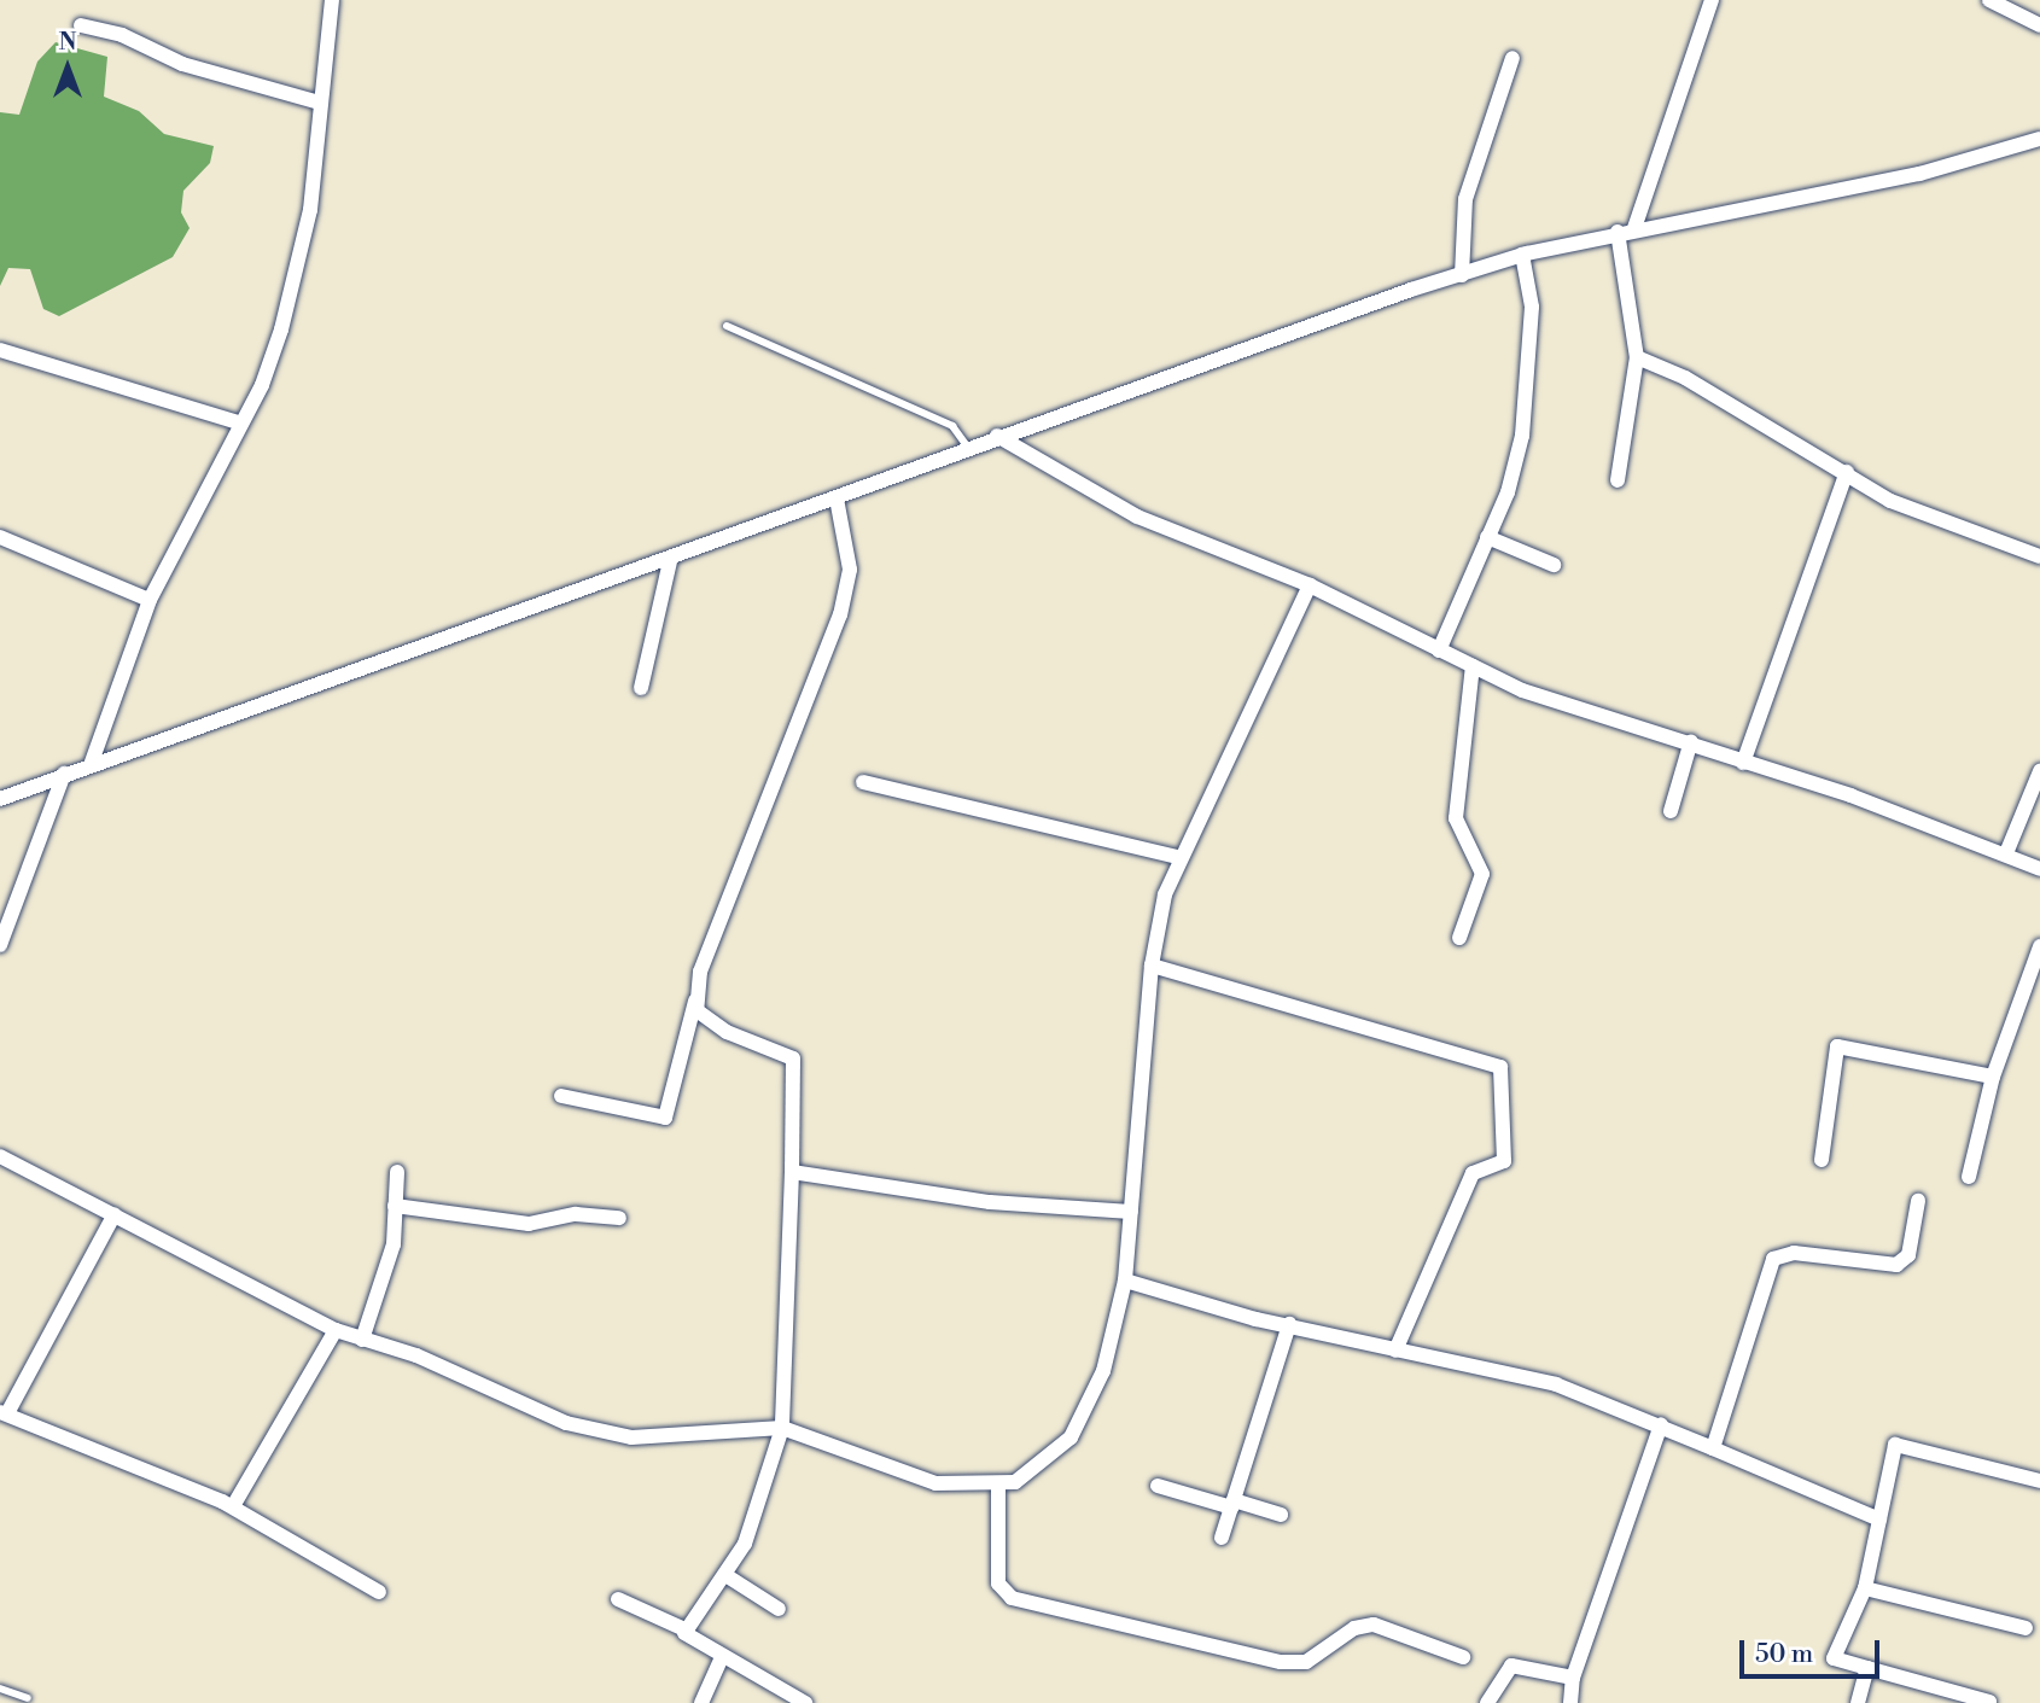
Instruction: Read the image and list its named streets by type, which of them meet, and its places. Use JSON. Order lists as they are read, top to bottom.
{
  "scale_bar": "50 m",
  "north": "top"
}
